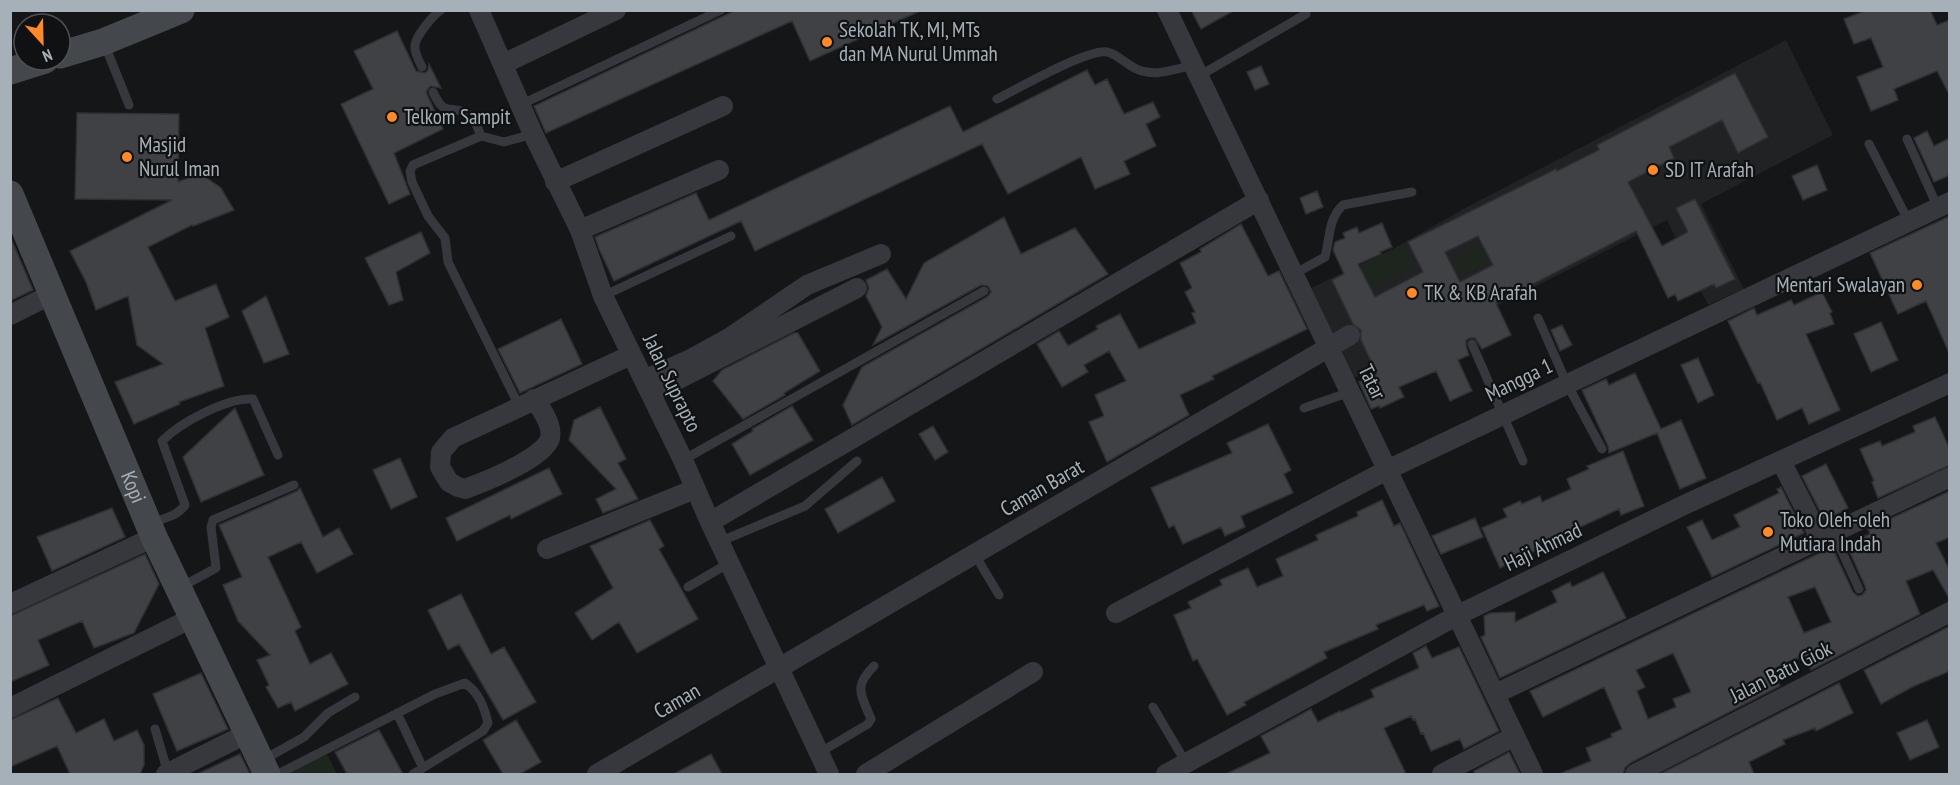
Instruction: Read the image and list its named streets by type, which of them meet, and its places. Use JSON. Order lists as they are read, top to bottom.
{
  "streets": {
    "street": [
      "Mangga 1",
      "Tatar",
      "Jalan Suprapto",
      "Kopi",
      "Caman Barat",
      "Haji Ahmad",
      "Jalan Batu Giok",
      "Caman"
    ]
  },
  "crossings": [
    ["Mangga 1", "Tatar"],
    ["Tatar", "Caman Barat"],
    ["Tatar", "Haji Ahmad"],
    ["Jalan Suprapto", "Caman Barat"],
    ["Jalan Suprapto", "Caman"],
    ["Caman Barat", "Caman"]
  ],
  "places": [
    "Sekolah TK, MI, MTs dan MA Nurul Ummah",
    "Telkom Sampit",
    "Masjid Nurul Iman",
    "SD IT Arafah",
    "Mentari Swalayan",
    "TK & KB Arafah",
    "Toko Oleh-oleh Mutiara Indah"
  ],
  "north": "bottom"
}
